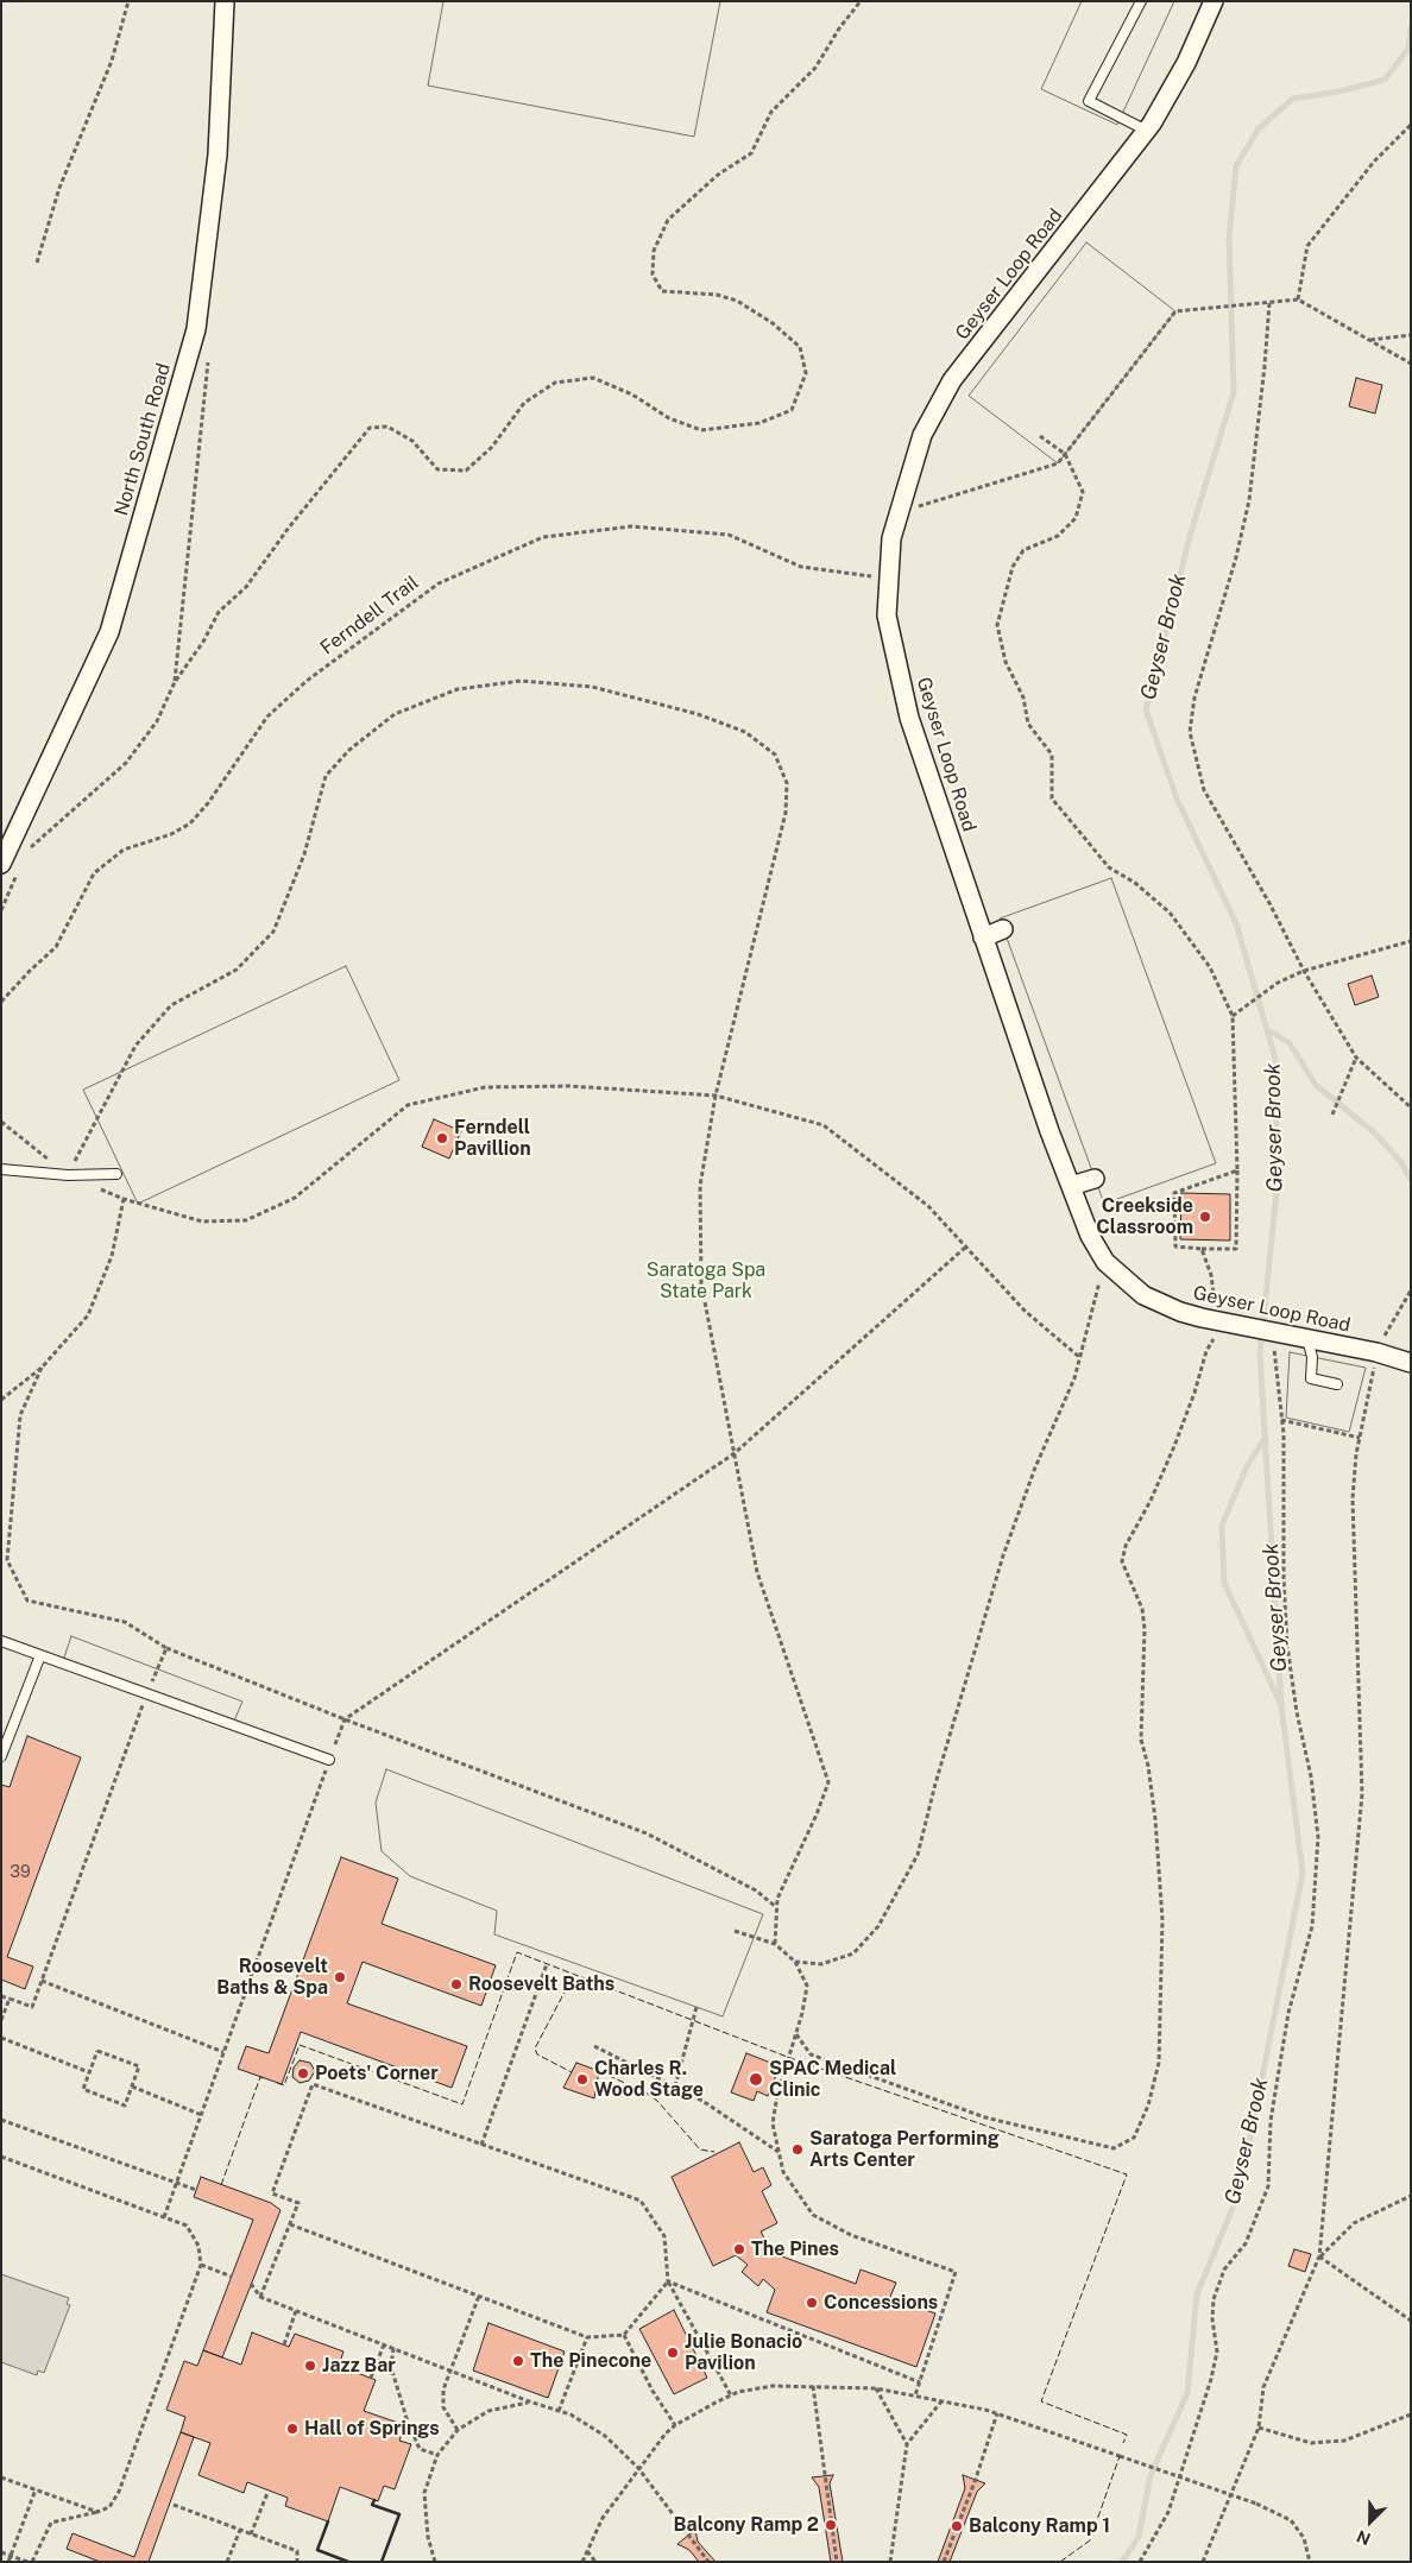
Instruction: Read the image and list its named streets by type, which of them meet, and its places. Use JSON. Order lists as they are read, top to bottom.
{
  "streets": {
    "street": ["Geyser Loop Road", "North South Road"],
    "path": ["Ferndell Trail"]
  },
  "crossings": [
    ["Geyser Loop Road", "Ferndell Trail"]
  ],
  "water": ["Geyser Brook"],
  "parks": ["Saratoga Spa State Park"],
  "places": [
    "Ferndell Pavillion",
    "Creekside Classroom",
    "Roosevelt Baths & Spa",
    "Roosevelt Baths",
    "Poets' Corner",
    "Charles R. Wood Stage",
    "SPAC Medical Clinic",
    "Saratoga Performing Arts Center",
    "The Pines",
    "Concessions",
    "Julie Bonacio Pavilion",
    "The Pinecone",
    "Jazz Bar",
    "Hall of Springs",
    "Balcony Ramp 2",
    "Balcony Ramp 1"
  ],
  "house_numbers": ["39"],
  "north": "bottom left"
}
